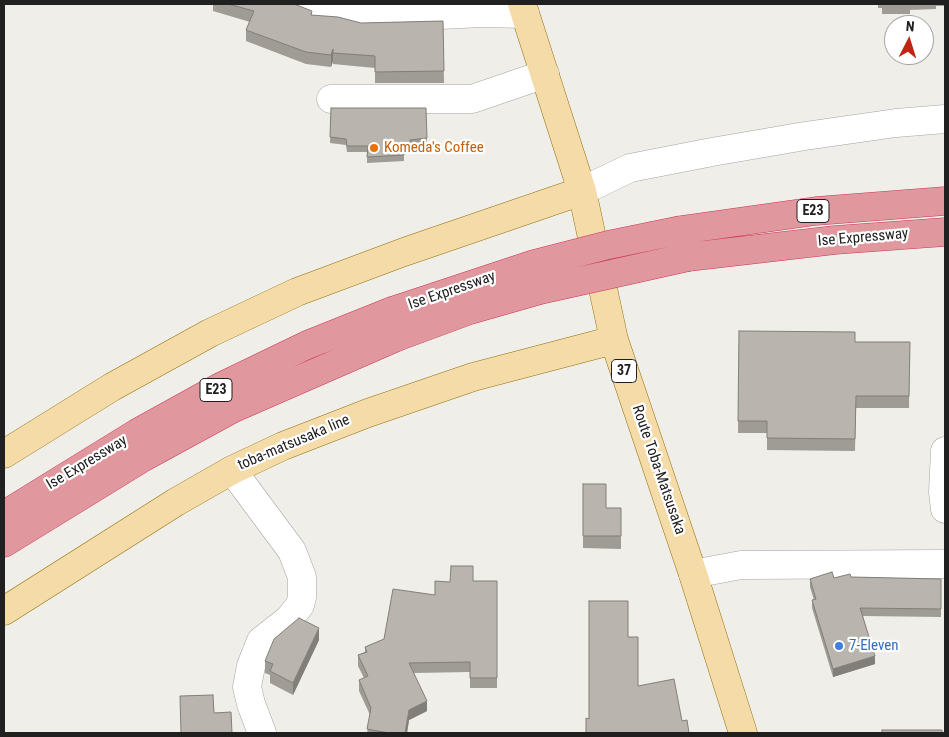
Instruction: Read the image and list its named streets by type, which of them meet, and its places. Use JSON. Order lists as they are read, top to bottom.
{
  "streets": {
    "highway": ["E23", "Ise Expressway"],
    "main road": ["37", "toba-matsusaka line", "Route Toba-Matsusaka"]
  },
  "crossings": [
    ["toba-matsusaka line", "Route Toba-Matsusaka"]
  ],
  "places": ["Komeda's Coffee", "7-Eleven"],
  "north": "top"
}
